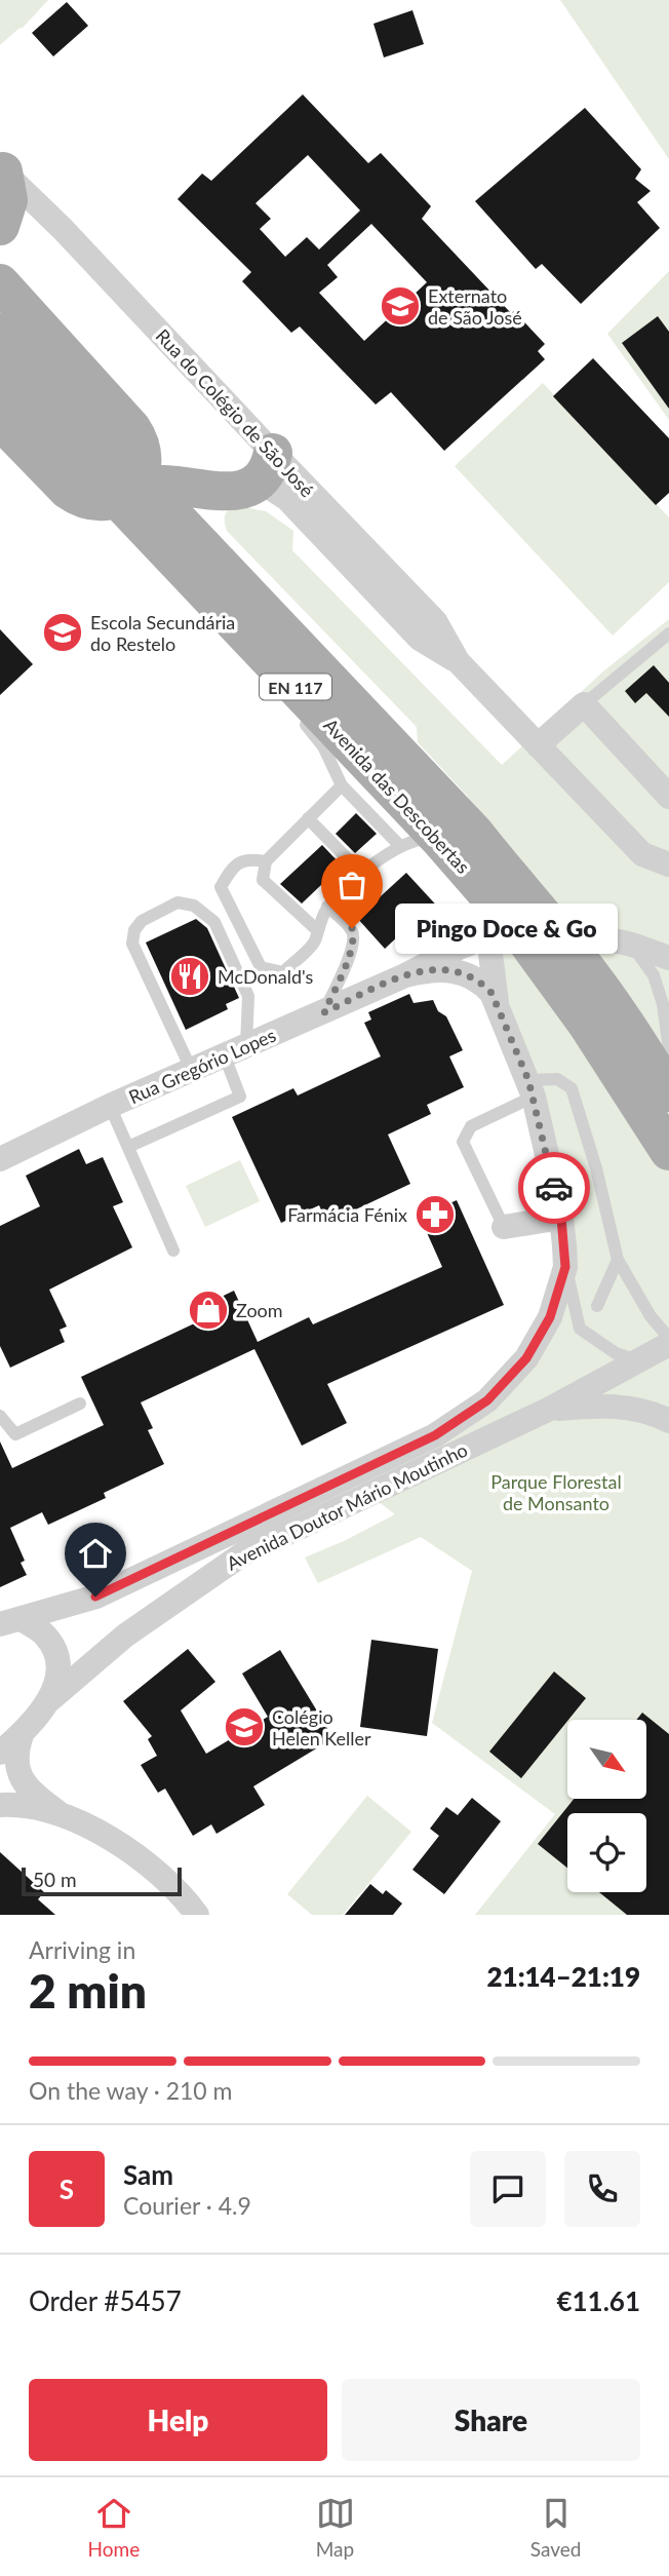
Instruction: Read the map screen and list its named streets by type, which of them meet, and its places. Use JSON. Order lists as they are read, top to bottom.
{
  "streets": {
    "main road": ["EN 117", "Avenida das Descobertas"],
    "street": ["Rua do Colégio de São José", "Rua Gregório Lopes", "Avenida Doutor Mário Moutinho"]
  },
  "crossings": [
    ["Avenida das Descobertas", "Rua Gregório Lopes"],
    ["Rua Gregório Lopes", "Avenida Doutor Mário Moutinho"]
  ],
  "parks": ["Parque Florestal de Monsanto"],
  "places": {
    "school or university": ["Externato de São José", "Escola Secundária do Restelo", "Colégio Helen Keller"],
    "other": ["Pingo Doce & Go"],
    "restaurant": ["McDonald's"],
    "pharmacy": ["Farmácia Fénix"],
    "shop": ["Zoom"]
  },
  "scale_bar": "50 m",
  "north": "bottom right",
  "page": {
    "bubble": "Pingo Doce & Go",
    "scale": "50 m",
    "heading": ["2 min", "Arriving in", "21:14–21:19"],
    "panel": [
      "Sam",
      "Courier · 4.9",
      "Order #5457",
      "€11.61"
    ],
    "bar": "On the way · 210 m",
    "round": "S",
    "buttons": ["Help", "Share"],
    "tabs": ["Home", "Map", "Saved"]
  }
}
